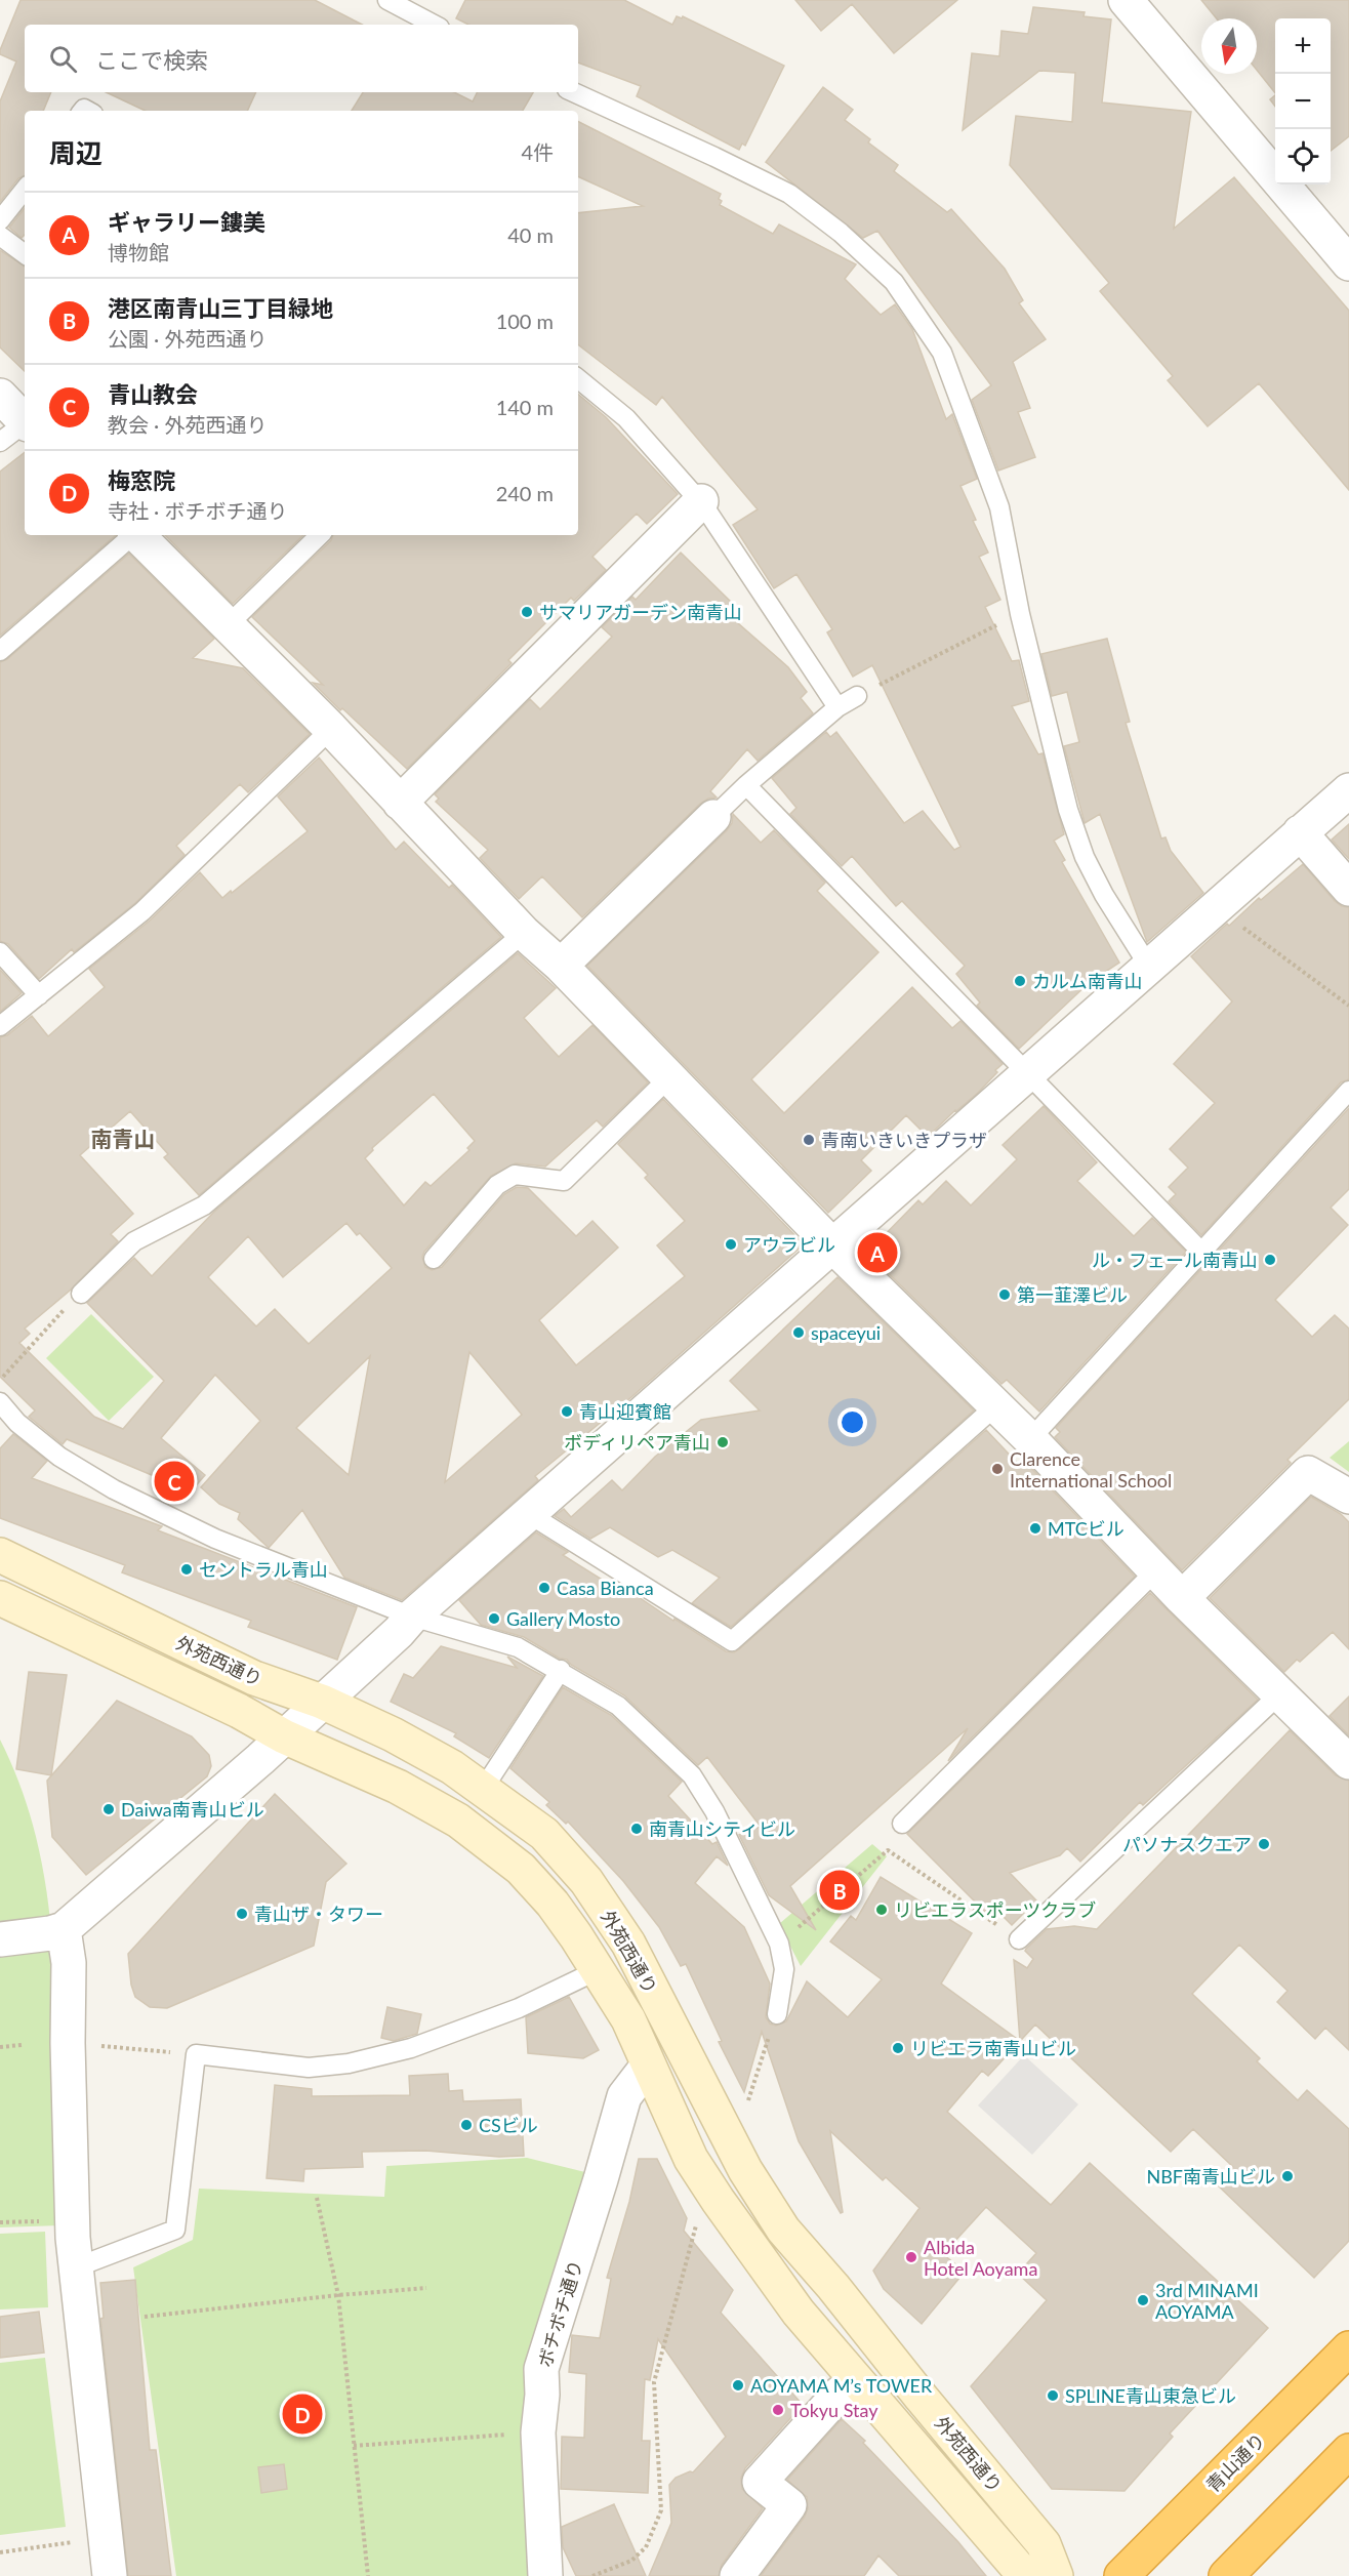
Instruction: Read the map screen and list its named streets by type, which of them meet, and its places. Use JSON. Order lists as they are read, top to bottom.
{
  "streets": {
    "highway": ["青山通り"],
    "main road": ["外苑西通り"],
    "street": ["ボチボチ通り"]
  },
  "crossings": [
    ["外苑西通り", "ボチボチ通り"]
  ],
  "districts": ["南青山"],
  "places": [
    "サマリアガーデン南青山",
    "カルム南青山",
    "青南いきいきプラザ",
    "アウラビル",
    "ル・フェール南青山",
    "第一韮澤ビル",
    "spaceyui",
    "青山迎賓館",
    "ボディリペア青山",
    "Clarence International School",
    "MTCビル",
    "セントラル青山",
    "Casa Bianca",
    "Gallery Mosto",
    "Daiwa南青山ビル",
    "南青山シティビル",
    "パソナスクエア",
    "リビエラスポーツクラブ",
    "青山ザ・タワー",
    "リビエラ南青山ビル",
    "CSビル",
    "NBF南青山ビル",
    "Albida Hotel Aoyama",
    "3rd MINAMI AOYAMA",
    "AOYAMA M’s TOWER",
    "SPLINE青山東急ビル",
    "Tokyu Stay"
  ],
  "north": "bottom",
  "page": {
    "map_buttons": ["+", "−"],
    "search": "ここで検索",
    "heading": ["周辺", "4件"],
    "list": [
      {
        "mark": "A",
        "name": "ギャラリー鏤美",
        "note": "博物館",
        "value": "40 m"
      },
      {
        "mark": "B",
        "name": "港区南青山三丁目緑地",
        "note": "公園 · 外苑西通り",
        "value": "100 m"
      },
      {
        "mark": "C",
        "name": "青山教会",
        "note": "教会 · 外苑西通り",
        "value": "140 m"
      },
      {
        "mark": "D",
        "name": "梅窓院",
        "note": "寺社 · ボチボチ通り",
        "value": "240 m"
      }
    ],
    "pins": [
      "A",
      "C",
      "B",
      "D"
    ]
  }
}
